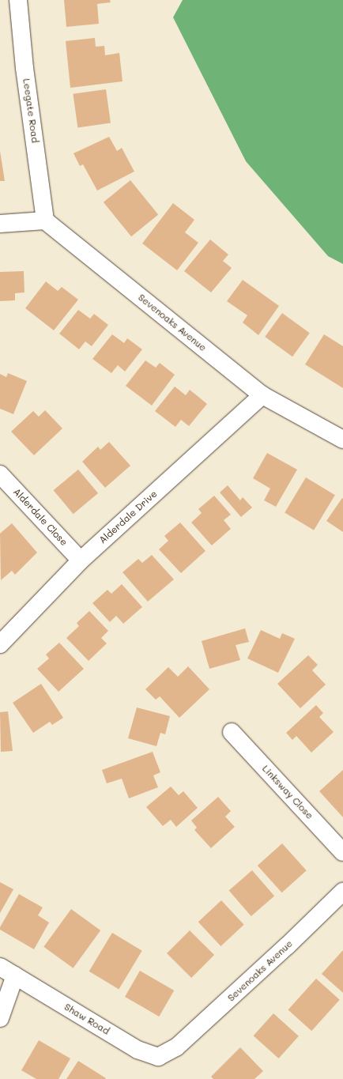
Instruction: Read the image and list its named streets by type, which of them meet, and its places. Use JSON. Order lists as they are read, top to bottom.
{
  "streets": {
    "street": [
      "Leegate Road",
      "Sevenoaks Avenue",
      "Alderdale Close",
      "Alderdale Drive",
      "Linksway Close",
      "Shaw Road"
    ]
  },
  "crossings": [
    ["Leegate Road", "Sevenoaks Avenue"],
    ["Sevenoaks Avenue", "Alderdale Drive"],
    ["Sevenoaks Avenue", "Shaw Road"],
    ["Alderdale Close", "Alderdale Drive"]
  ]
}
